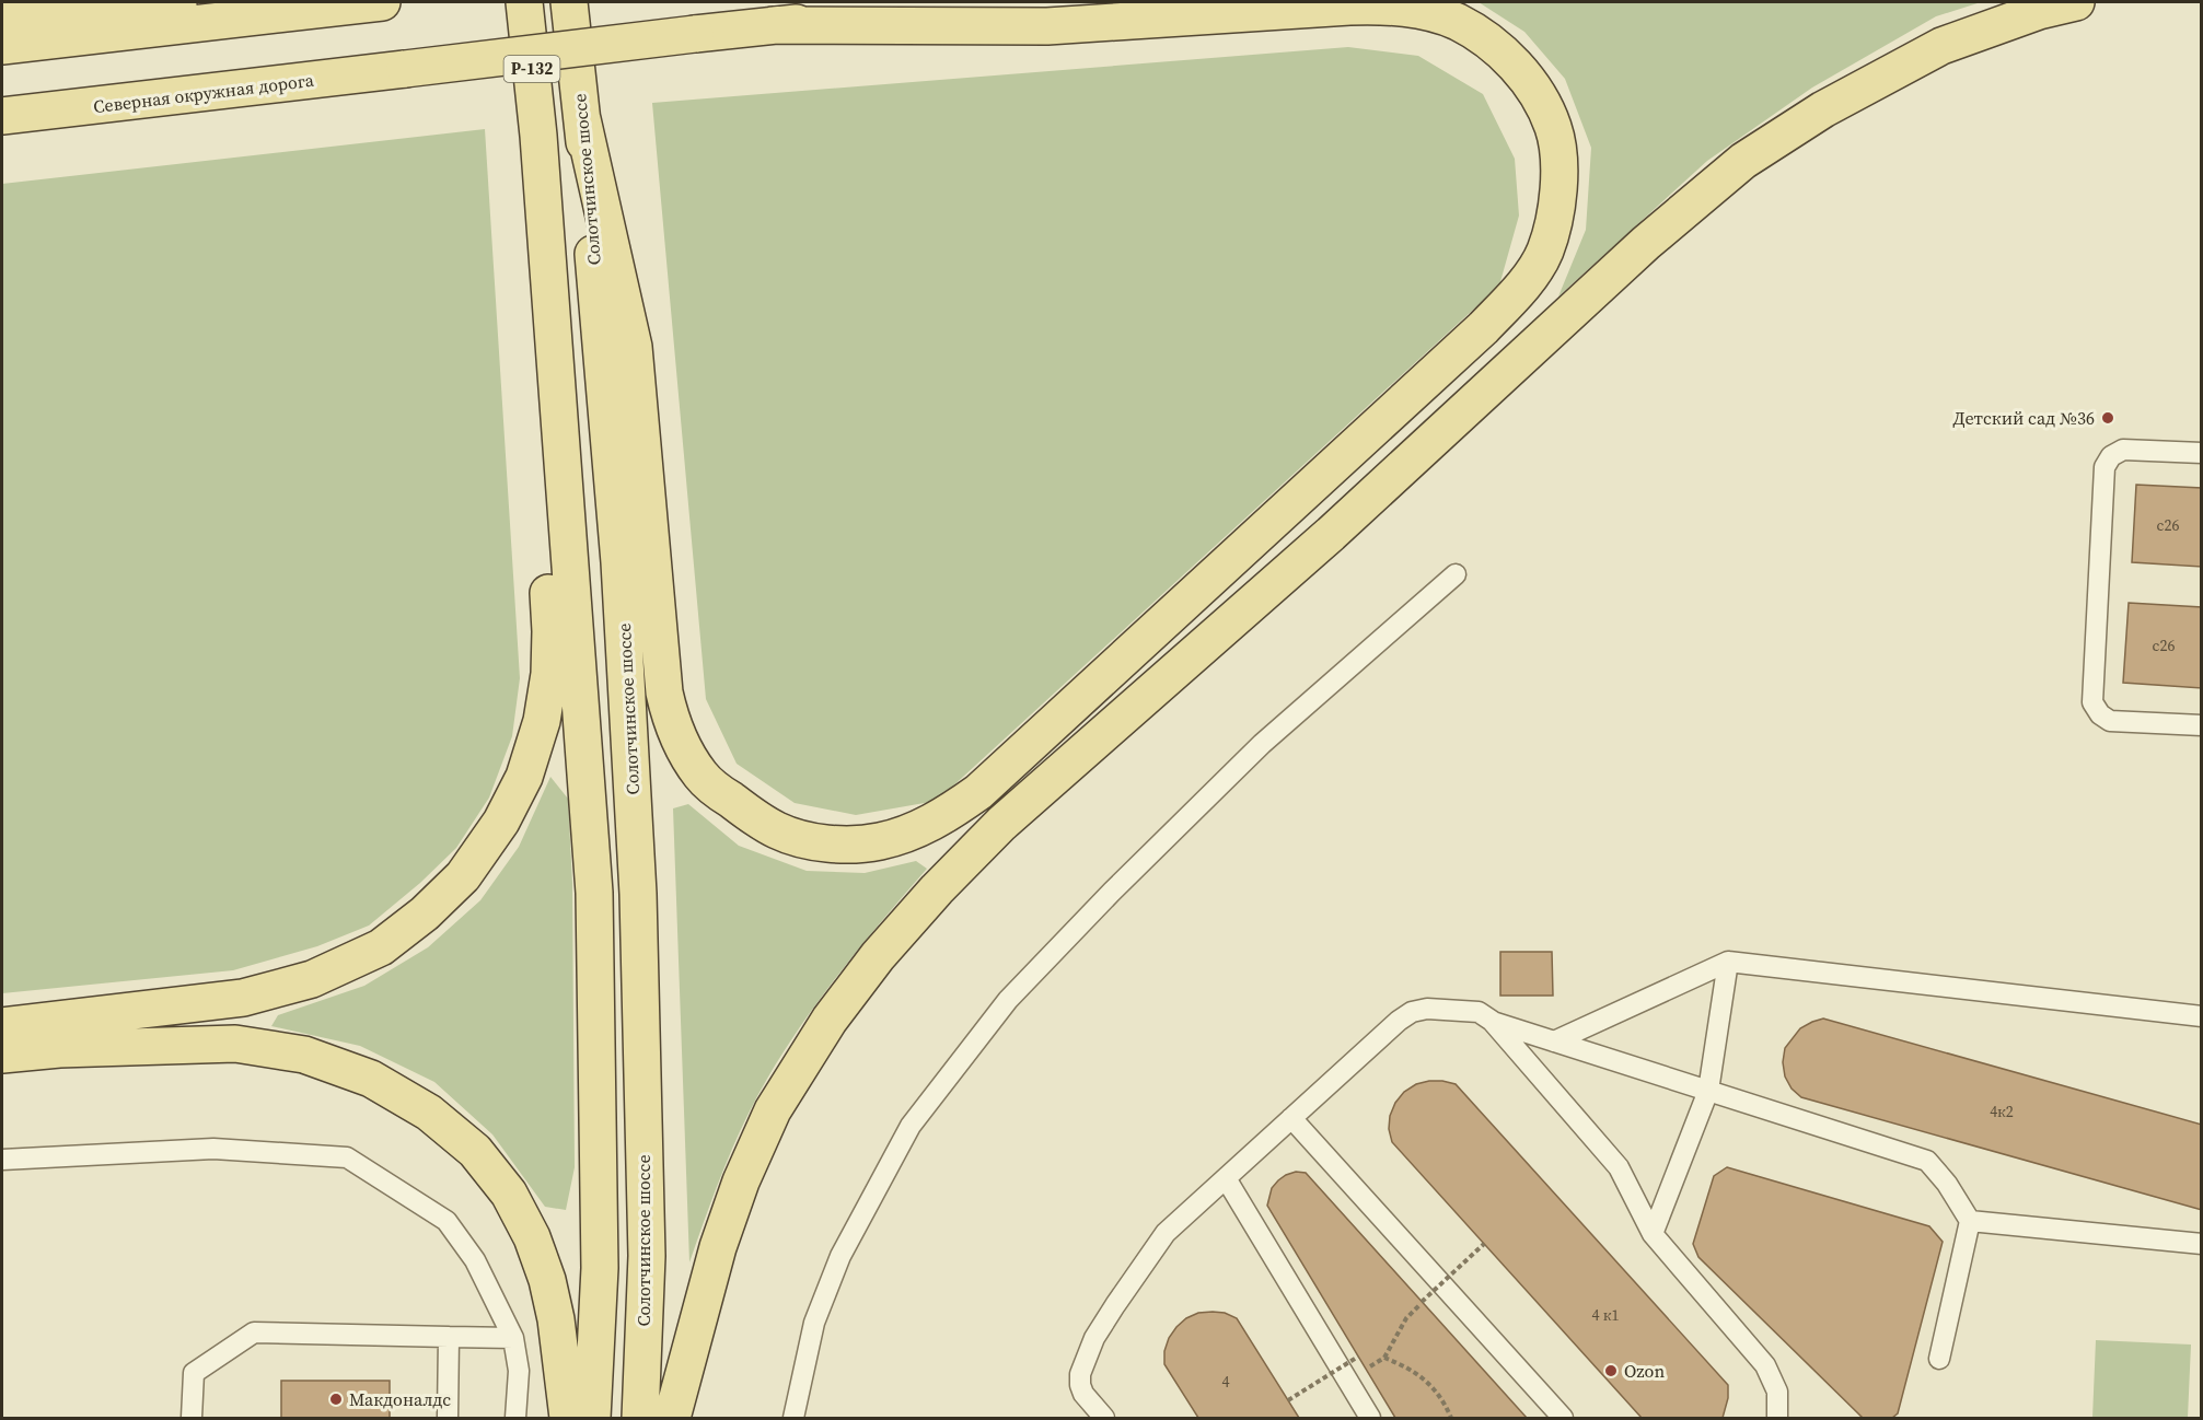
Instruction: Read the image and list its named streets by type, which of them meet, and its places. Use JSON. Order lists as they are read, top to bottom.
{
  "streets": {
    "main road": ["Р-132", "Северная окружная дорога", "Солотчинское шоссе"]
  },
  "places": ["Детский сад №36", "Ozon", "Макдоналдс"],
  "house_numbers": [
    "с26",
    "с26",
    "4к2",
    "4 к1",
    "4"
  ]
}
